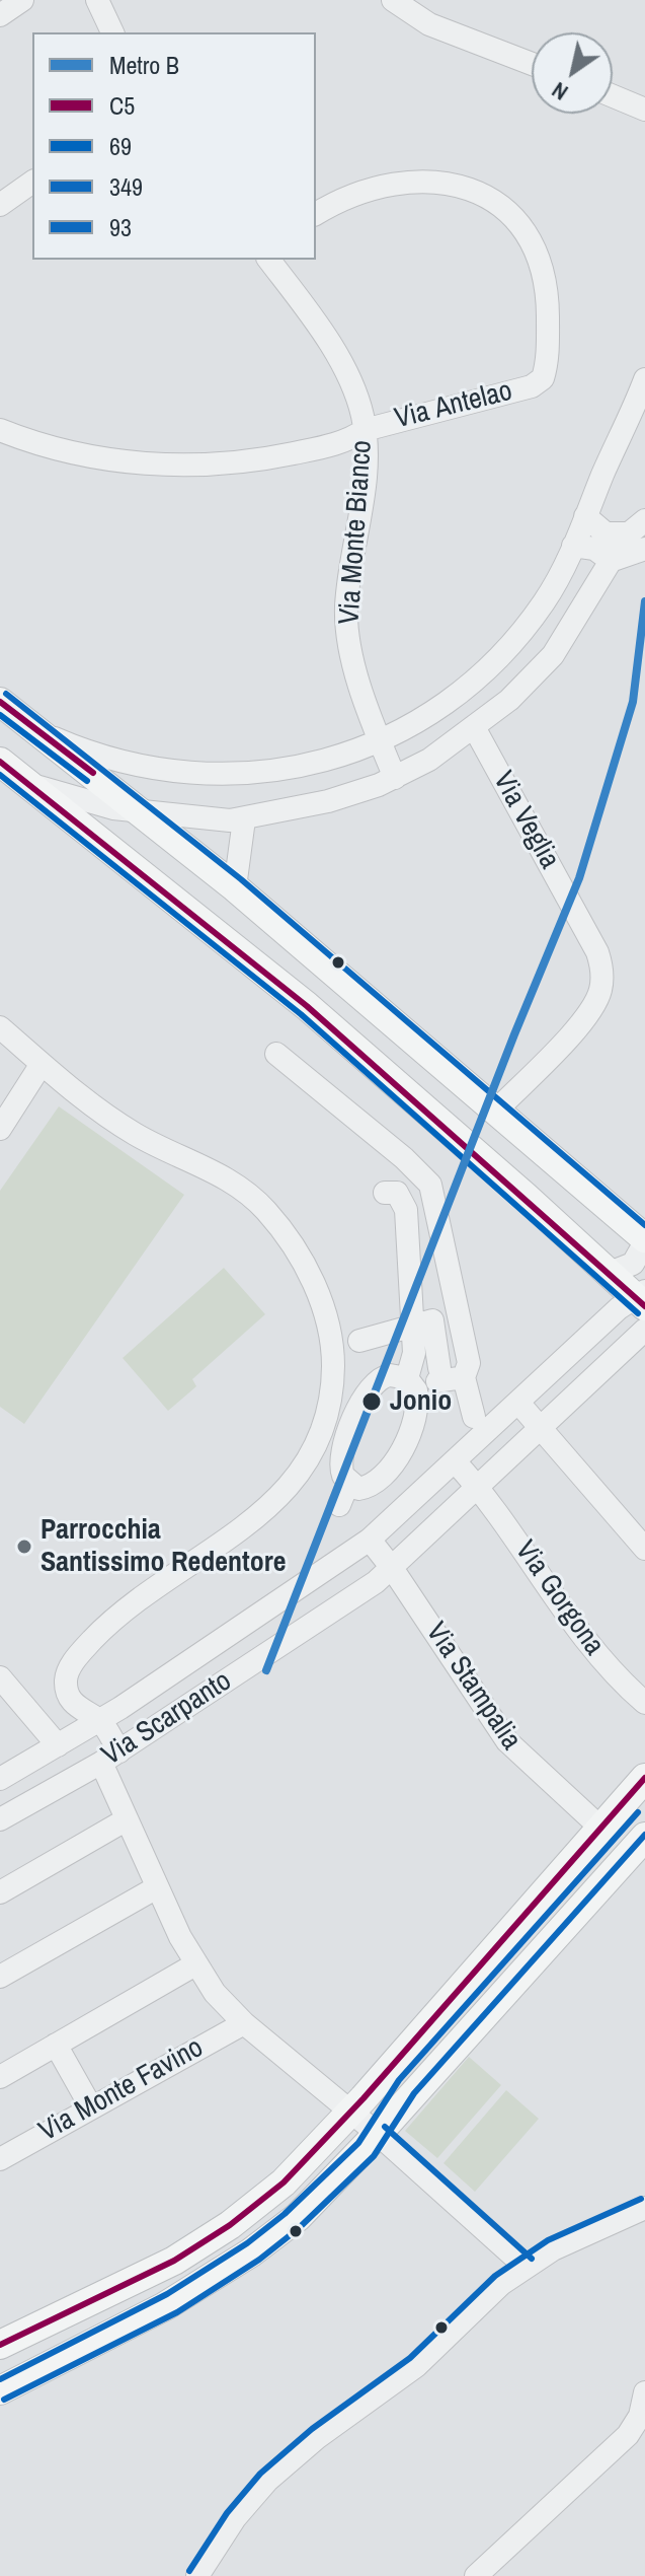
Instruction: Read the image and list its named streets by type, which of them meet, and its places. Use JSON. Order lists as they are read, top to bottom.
{
  "streets": {
    "street": [
      "Via Antelao",
      "Via Monte Bianco",
      "Via Veglia",
      "Via Gorgona",
      "Via Stampalia",
      "Via Scarpanto",
      "Via Monte Favino"
    ]
  },
  "crossings": [
    ["Via Antelao", "Via Monte Bianco"],
    ["Via Gorgona", "Via Scarpanto"],
    ["Via Stampalia", "Via Scarpanto"]
  ],
  "places": ["Jonio", "Parrocchia Santissimo Redentore"],
  "lines": [
    "metro line B",
    "transit line 349",
    "transit line C5",
    "transit line 69",
    "transit line 93"
  ],
  "legend": [
    "Metro B",
    "C5",
    "69",
    "349",
    "93"
  ],
  "north": "bottom left"
}
